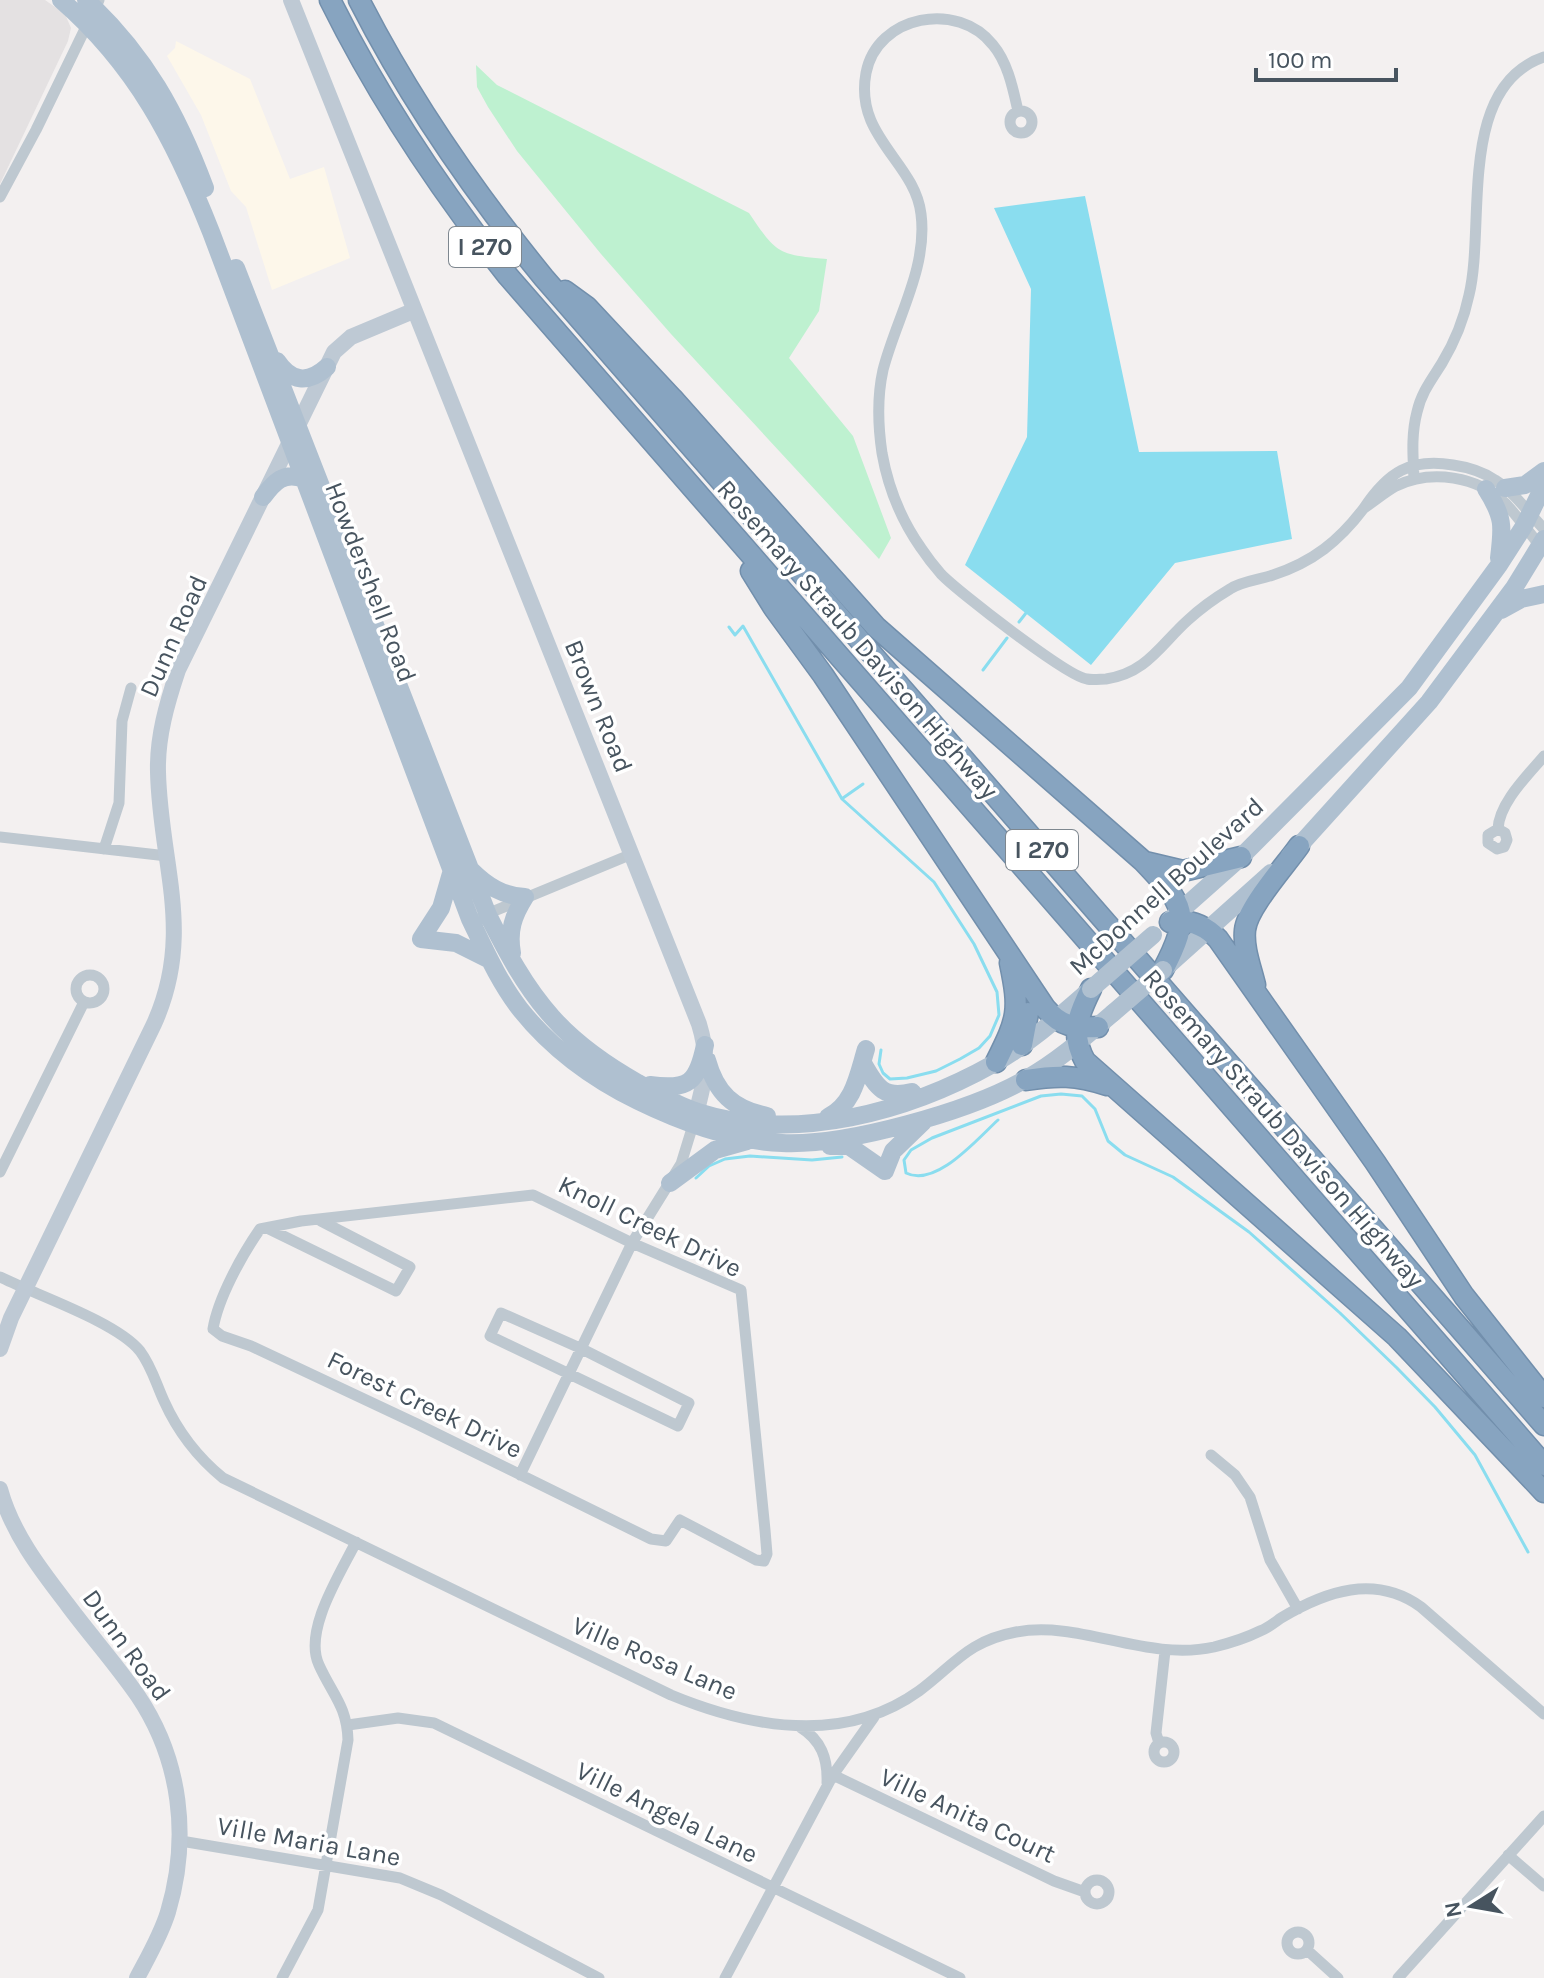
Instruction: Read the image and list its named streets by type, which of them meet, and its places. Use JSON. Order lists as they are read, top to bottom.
{
  "streets": {
    "highway": ["I 270", "Rosemary Straub Davison Highway"],
    "main road": ["Howdershell Road", "McDonnell Boulevard"],
    "street": [
      "Dunn Road",
      "Brown Road",
      "Knoll Creek Drive",
      "Forest Creek Drive",
      "Ville Rosa Lane",
      "Ville Angela Lane",
      "Ville Anita Court",
      "Ville Maria Lane"
    ]
  },
  "crossings": [
    ["Howdershell Road", "Dunn Road"],
    ["Howdershell Road", "Brown Road"],
    ["Howdershell Road", "McDonnell Boulevard"],
    ["Dunn Road", "Brown Road"],
    ["Dunn Road", "Ville Rosa Lane"],
    ["Dunn Road", "Ville Maria Lane"],
    ["Brown Road", "McDonnell Boulevard"],
    ["Knoll Creek Drive", "Forest Creek Drive"]
  ],
  "scale_bar": "100 m",
  "north": "left"
}
